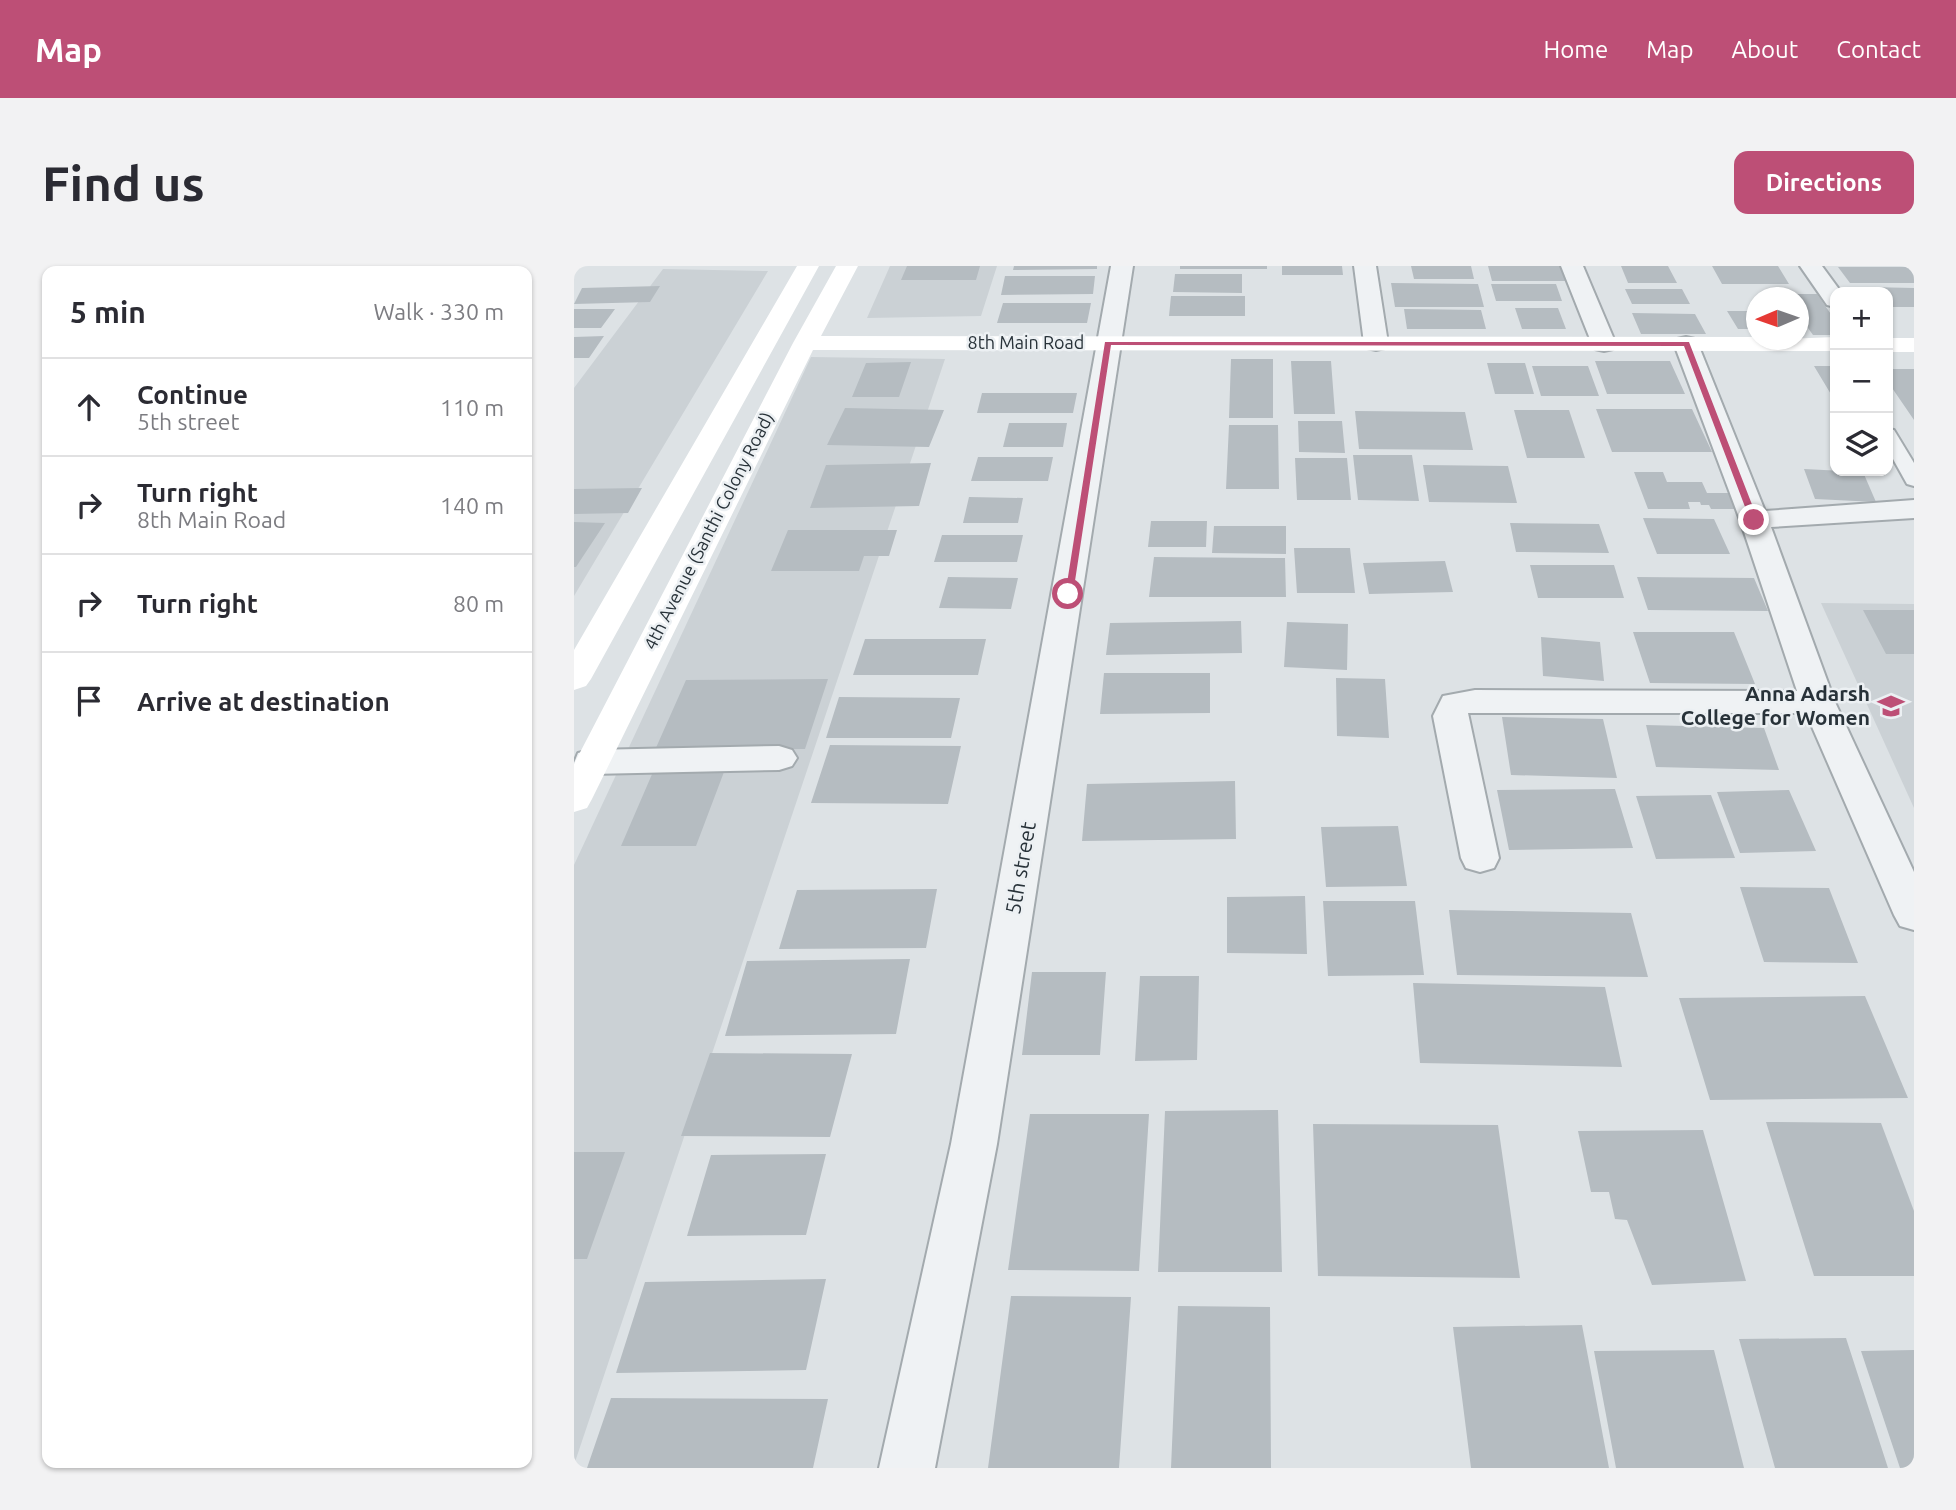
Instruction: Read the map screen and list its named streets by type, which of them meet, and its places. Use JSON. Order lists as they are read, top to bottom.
{
  "streets": {
    "street": ["8th Main Road", "4th Avenue (Santhi Colony Road)", "5th street"]
  },
  "crossings": [
    ["8th Main Road", "4th Avenue (Santhi Colony Road)"],
    ["8th Main Road", "5th street"]
  ],
  "places": {
    "school or university": ["Anna Adarsh College for Women"]
  },
  "north": "left",
  "page": {
    "header": "Map",
    "nav": [
      "Home",
      "Map",
      "About",
      "Contact"
    ],
    "buttons": "Directions",
    "title": "Find us",
    "heading": ["5 min", "Walk · 330 m"],
    "map_buttons": ["+", "−"],
    "list": [
      ["Continue", "5th street", "110 m"],
      ["Turn right", "8th Main Road", "140 m"],
      ["Turn right", "80 m"],
      "Arrive at destination"
    ]
  }
}
